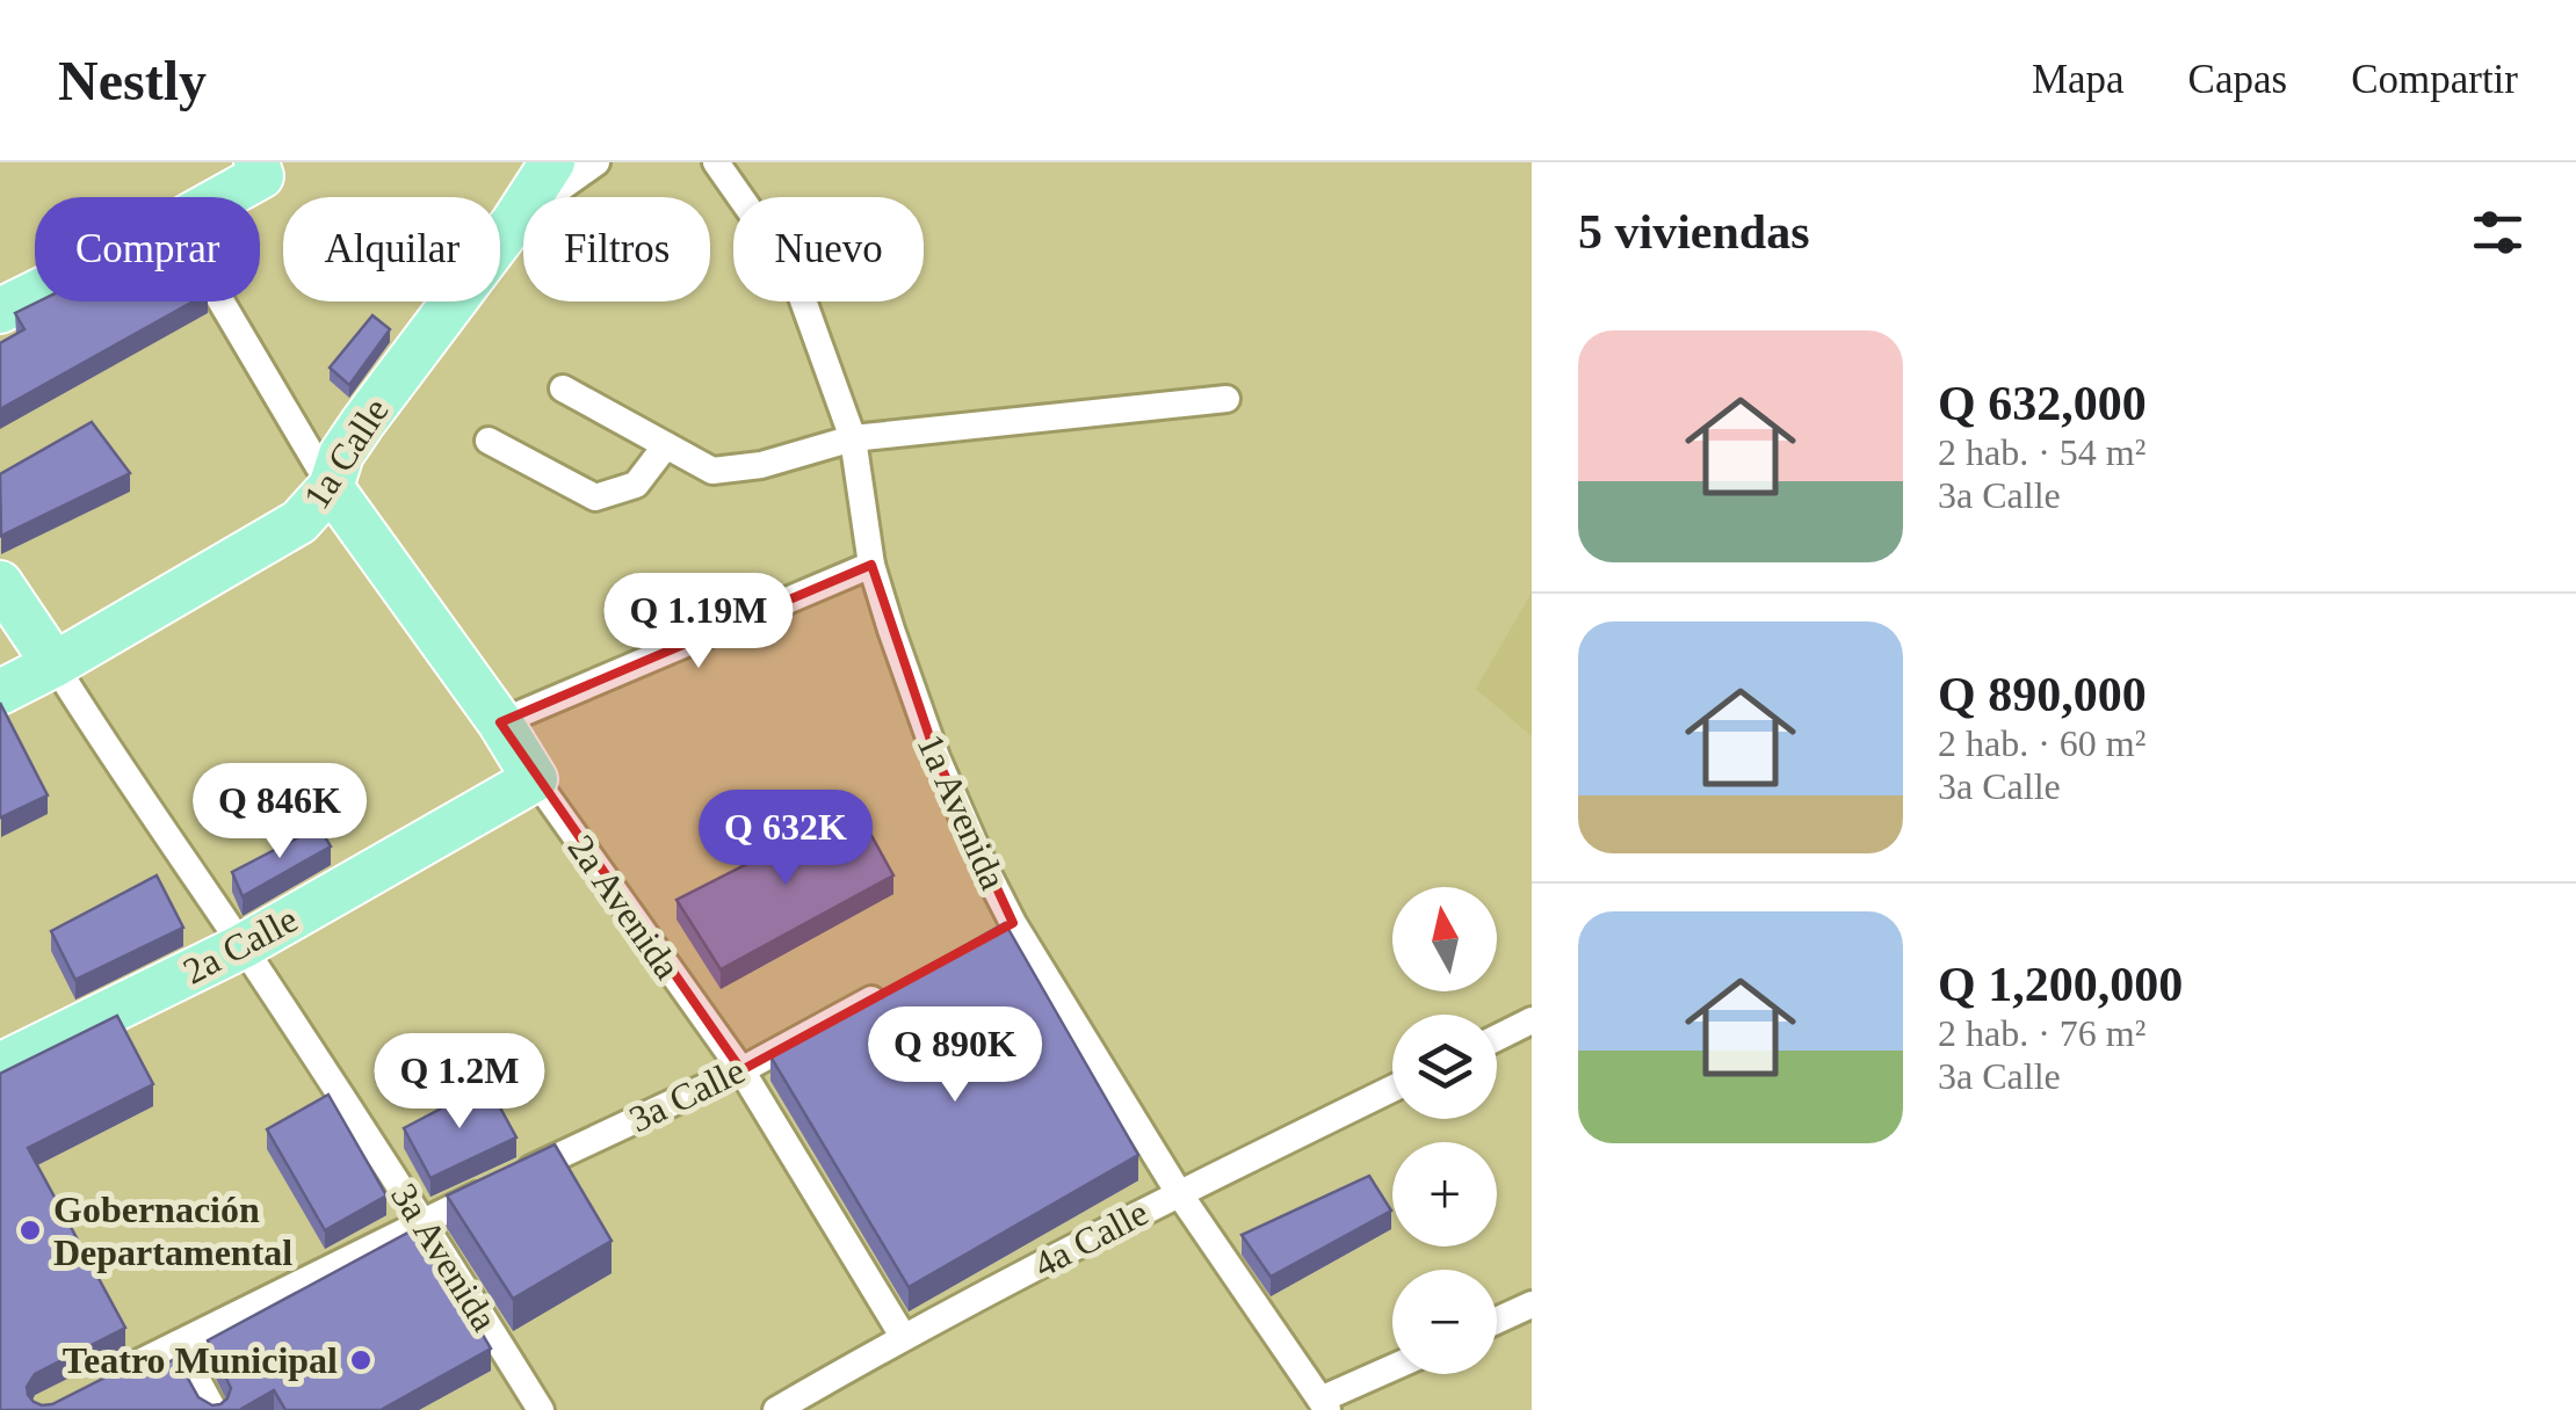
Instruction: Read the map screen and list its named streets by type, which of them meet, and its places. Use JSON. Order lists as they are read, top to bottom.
{
  "streets": {
    "main road": [
      "1a Calle",
      "2a Avenida",
      "2a Calle",
      "3a Avenida"
    ],
    "street": ["1a Avenida", "3a Calle", "4a Calle"]
  },
  "crossings": [
    ["1a Calle", "2a Avenida"],
    ["1a Calle", "3a Avenida"],
    ["1a Avenida", "4a Calle"],
    ["2a Avenida", "2a Calle"],
    ["2a Avenida", "3a Calle"],
    ["2a Avenida", "4a Calle"],
    ["2a Calle", "3a Avenida"],
    ["3a Calle", "3a Avenida"]
  ],
  "places": ["Gobernación Departamental", "Teatro Municipal"],
  "north": "top",
  "page": {
    "header": "Nestly",
    "nav": ["Mapa", "Capas", "Compartir"],
    "heading": "5 viviendas",
    "chip": [
      "Comprar",
      "Alquilar",
      "Filtros",
      "Nuevo"
    ],
    "list": [
      {
        "name": "Q 632,000",
        "note": "2 hab. · 54 m² · 3a Calle"
      },
      {
        "name": "Q 890,000",
        "note": "2 hab. · 60 m² · 3a Calle"
      },
      {
        "name": "Q 1,200,000",
        "note": "2 hab. · 76 m² · 3a Calle"
      }
    ],
    "price": [
      "Q 1.19M",
      "Q 846K",
      "Q 632K",
      "Q 890K",
      "Q 1.2M"
    ],
    "map_buttons": ["+", "−"]
  }
}
